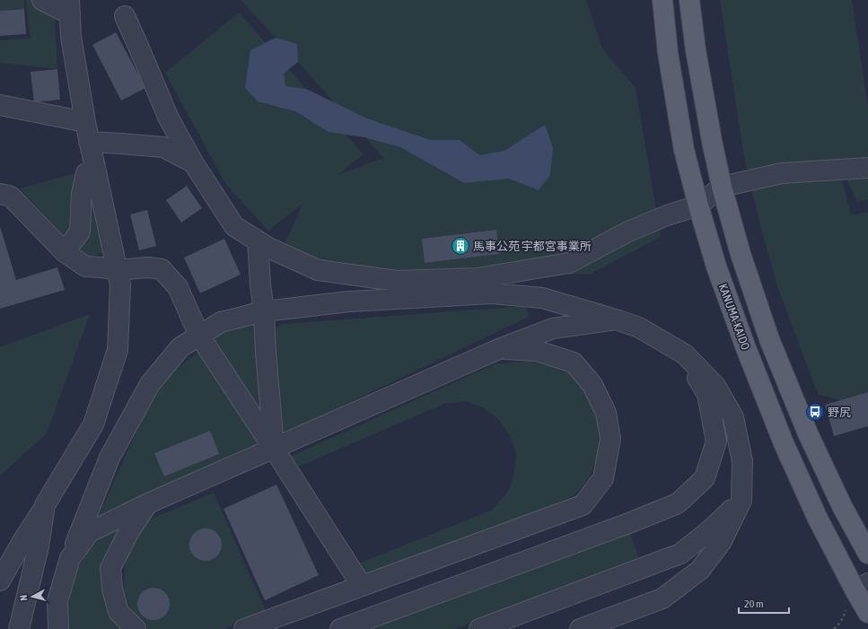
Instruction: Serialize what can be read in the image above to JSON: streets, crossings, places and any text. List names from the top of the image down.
{
  "streets": {
    "main road": ["KANUMA-KAIDO"]
  },
  "places": {
    "building": ["馬事公苑 宇都宮事業所"],
    "bus stop": ["野尻"]
  },
  "scale_bar": "20 m",
  "north": "left"
}
